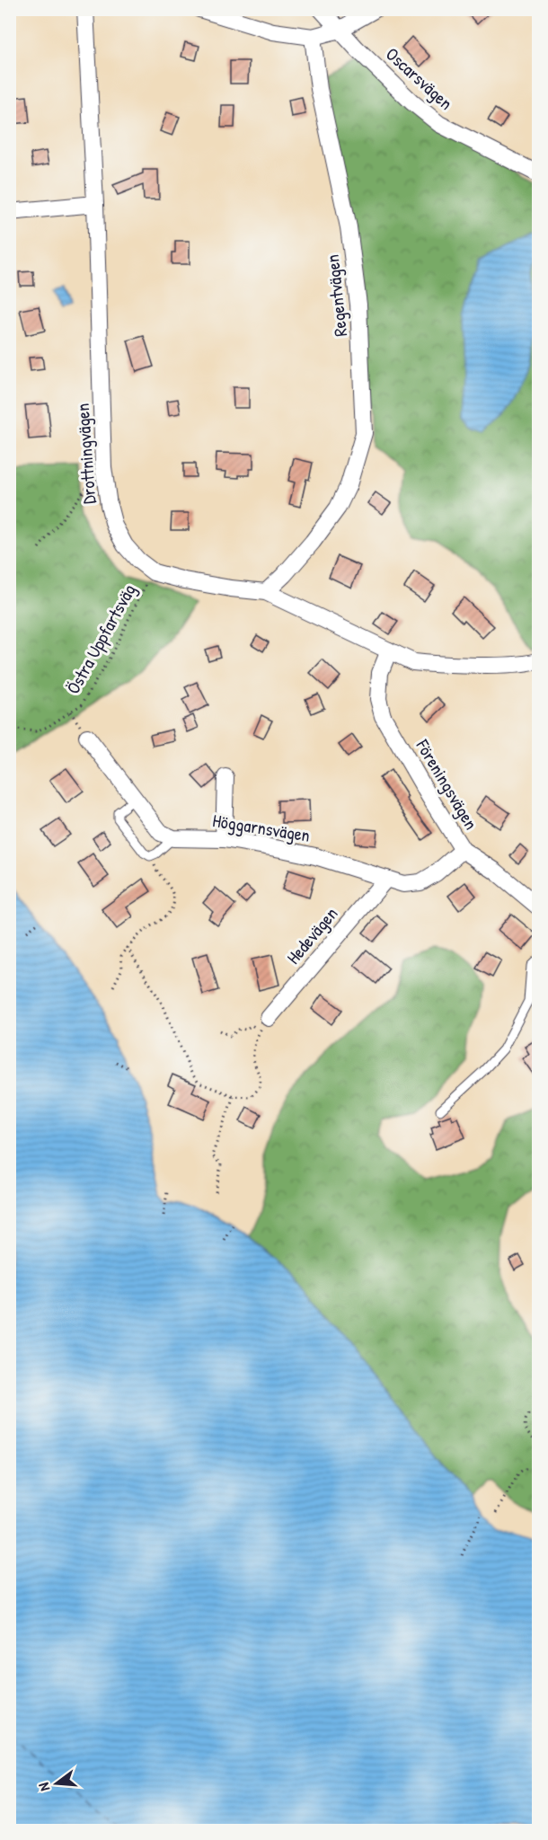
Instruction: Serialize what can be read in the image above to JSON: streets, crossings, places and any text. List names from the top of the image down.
{
  "streets": {
    "street": [
      "Oscarsvägen",
      "Regentvägen",
      "Drottningvägen",
      "Föreningsvägen",
      "Höggarnsvägen",
      "Hedevägen"
    ],
    "path": ["Östra Uppfartsväg"]
  },
  "crossings": [
    ["Regentvägen", "Drottningvägen"],
    ["Drottningvägen", "Östra Uppfartsväg"],
    ["Drottningvägen", "Föreningsvägen"],
    ["Föreningsvägen", "Höggarnsvägen"],
    ["Höggarnsvägen", "Hedevägen"]
  ],
  "north": "left"
}
